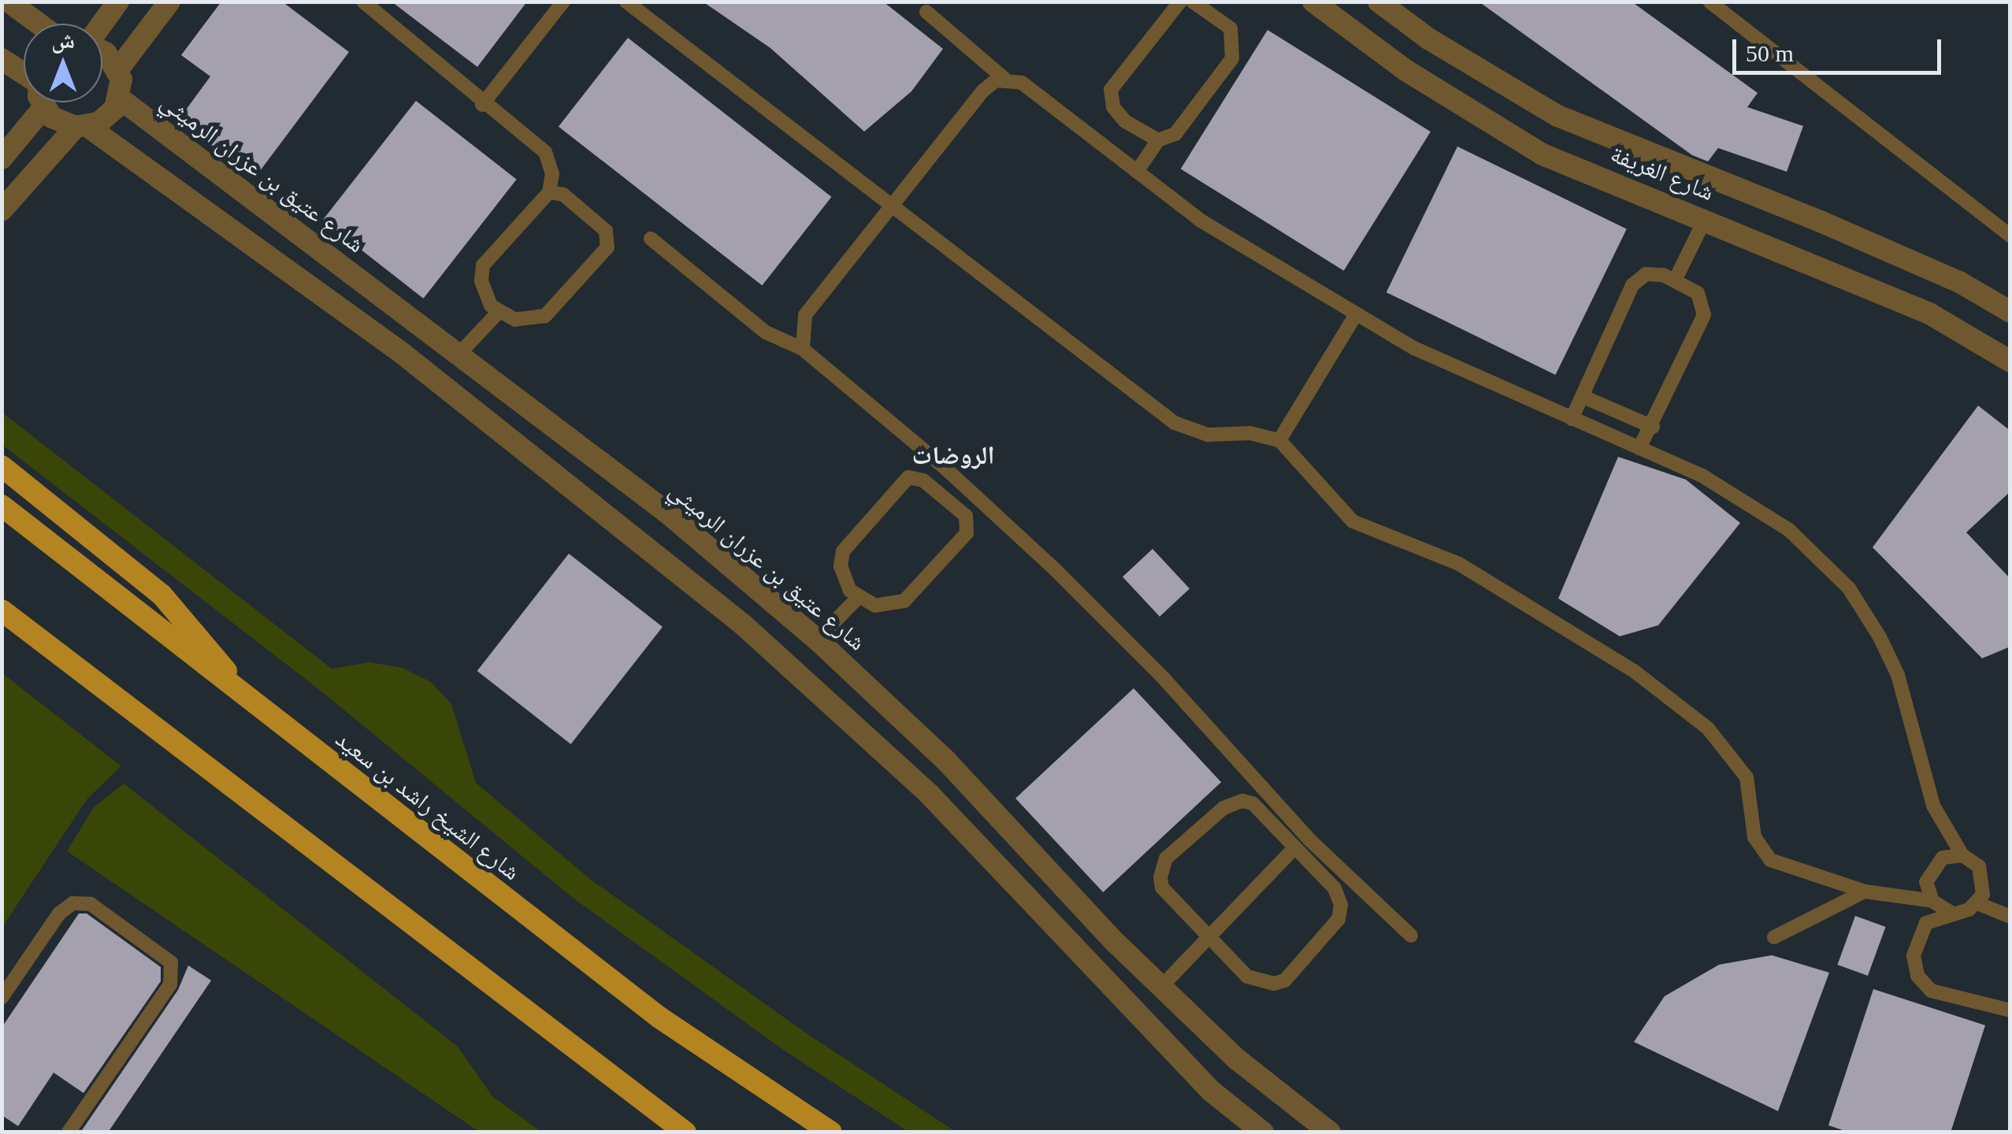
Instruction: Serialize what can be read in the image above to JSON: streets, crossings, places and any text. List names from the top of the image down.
{
  "streets": {
    "main road": ["شارع الشيخ راشد بن سعيد"],
    "street": ["شارع عتيق بن عزران الرميثي", "شارع الغريفة"]
  },
  "districts": ["الروضات"],
  "scale_bar": "50 m",
  "north": "top"
}
